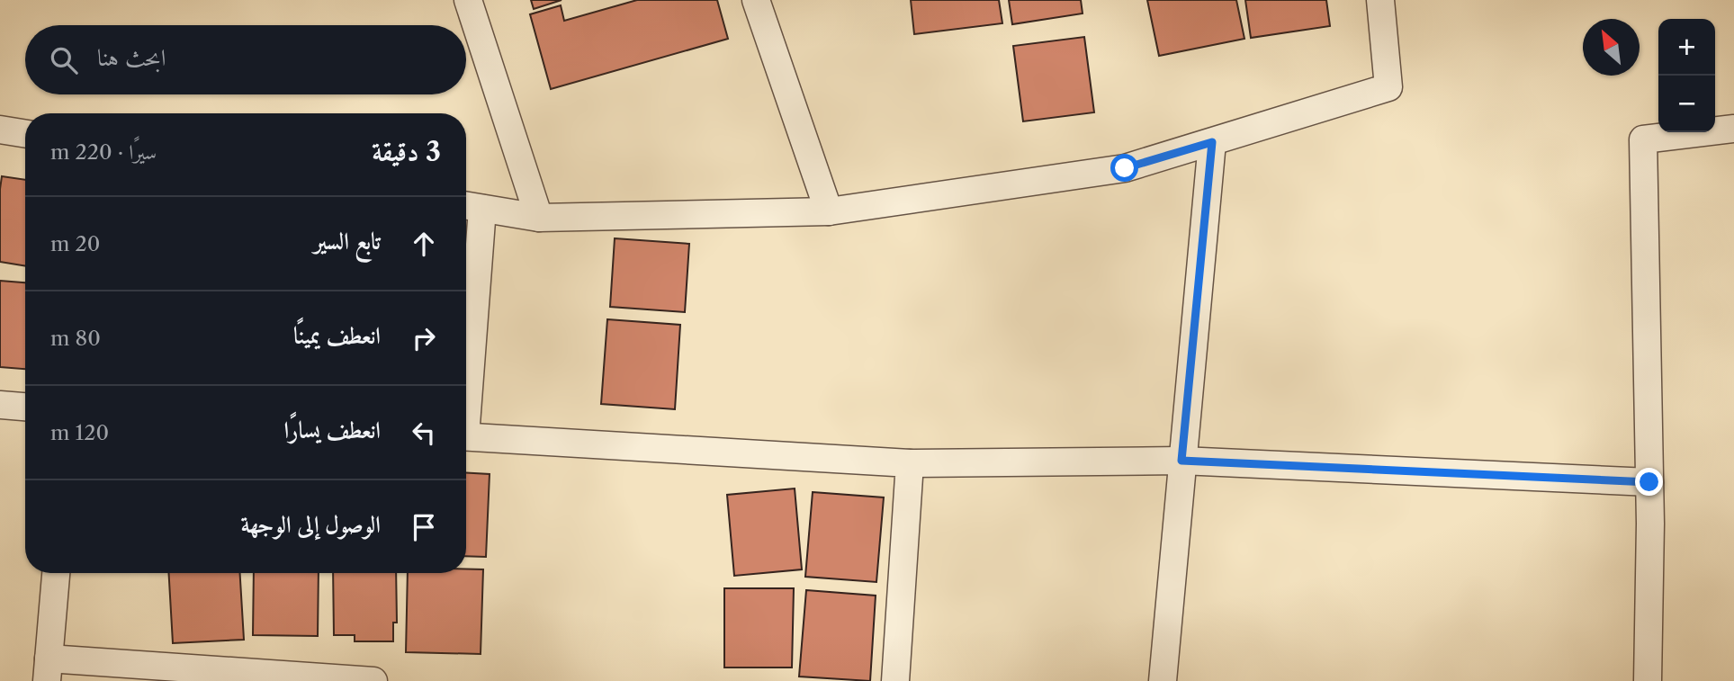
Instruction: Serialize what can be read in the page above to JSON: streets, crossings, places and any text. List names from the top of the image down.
{
  "north": "top left",
  "page": {
    "map_buttons": ["+", "−"],
    "search": "ابحث هنا",
    "heading": ["3 دقيقة", "سيرًا · 220 m"],
    "list": [
      ["تابع السير", "20 m"],
      ["انعطف يمينًا", "80 m"],
      ["انعطف يسارًا", "120 m"],
      "الوصول إلى الوجهة"
    ]
  }
}
